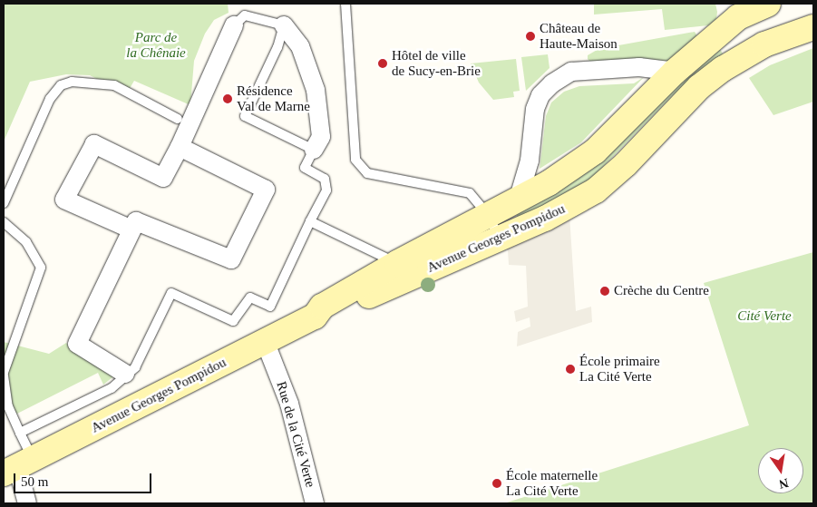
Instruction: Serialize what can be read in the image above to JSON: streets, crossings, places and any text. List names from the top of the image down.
{
  "streets": {
    "street": ["Avenue Georges Pompidou", "Rue de la Cité Verte"]
  },
  "crossings": [
    ["Avenue Georges Pompidou", "Rue de la Cité Verte"]
  ],
  "parks": ["Parc de la Chênaie", "Cité Verte"],
  "places": [
    "Château de Haute-Maison",
    "Hôtel de ville de Sucy-en-Brie",
    "Résidence Val de Marne",
    "Crèche du Centre",
    "École primaire La Cité Verte",
    "École maternelle La Cité Verte"
  ],
  "scale_bar": "50 m",
  "north": "bottom"
}
